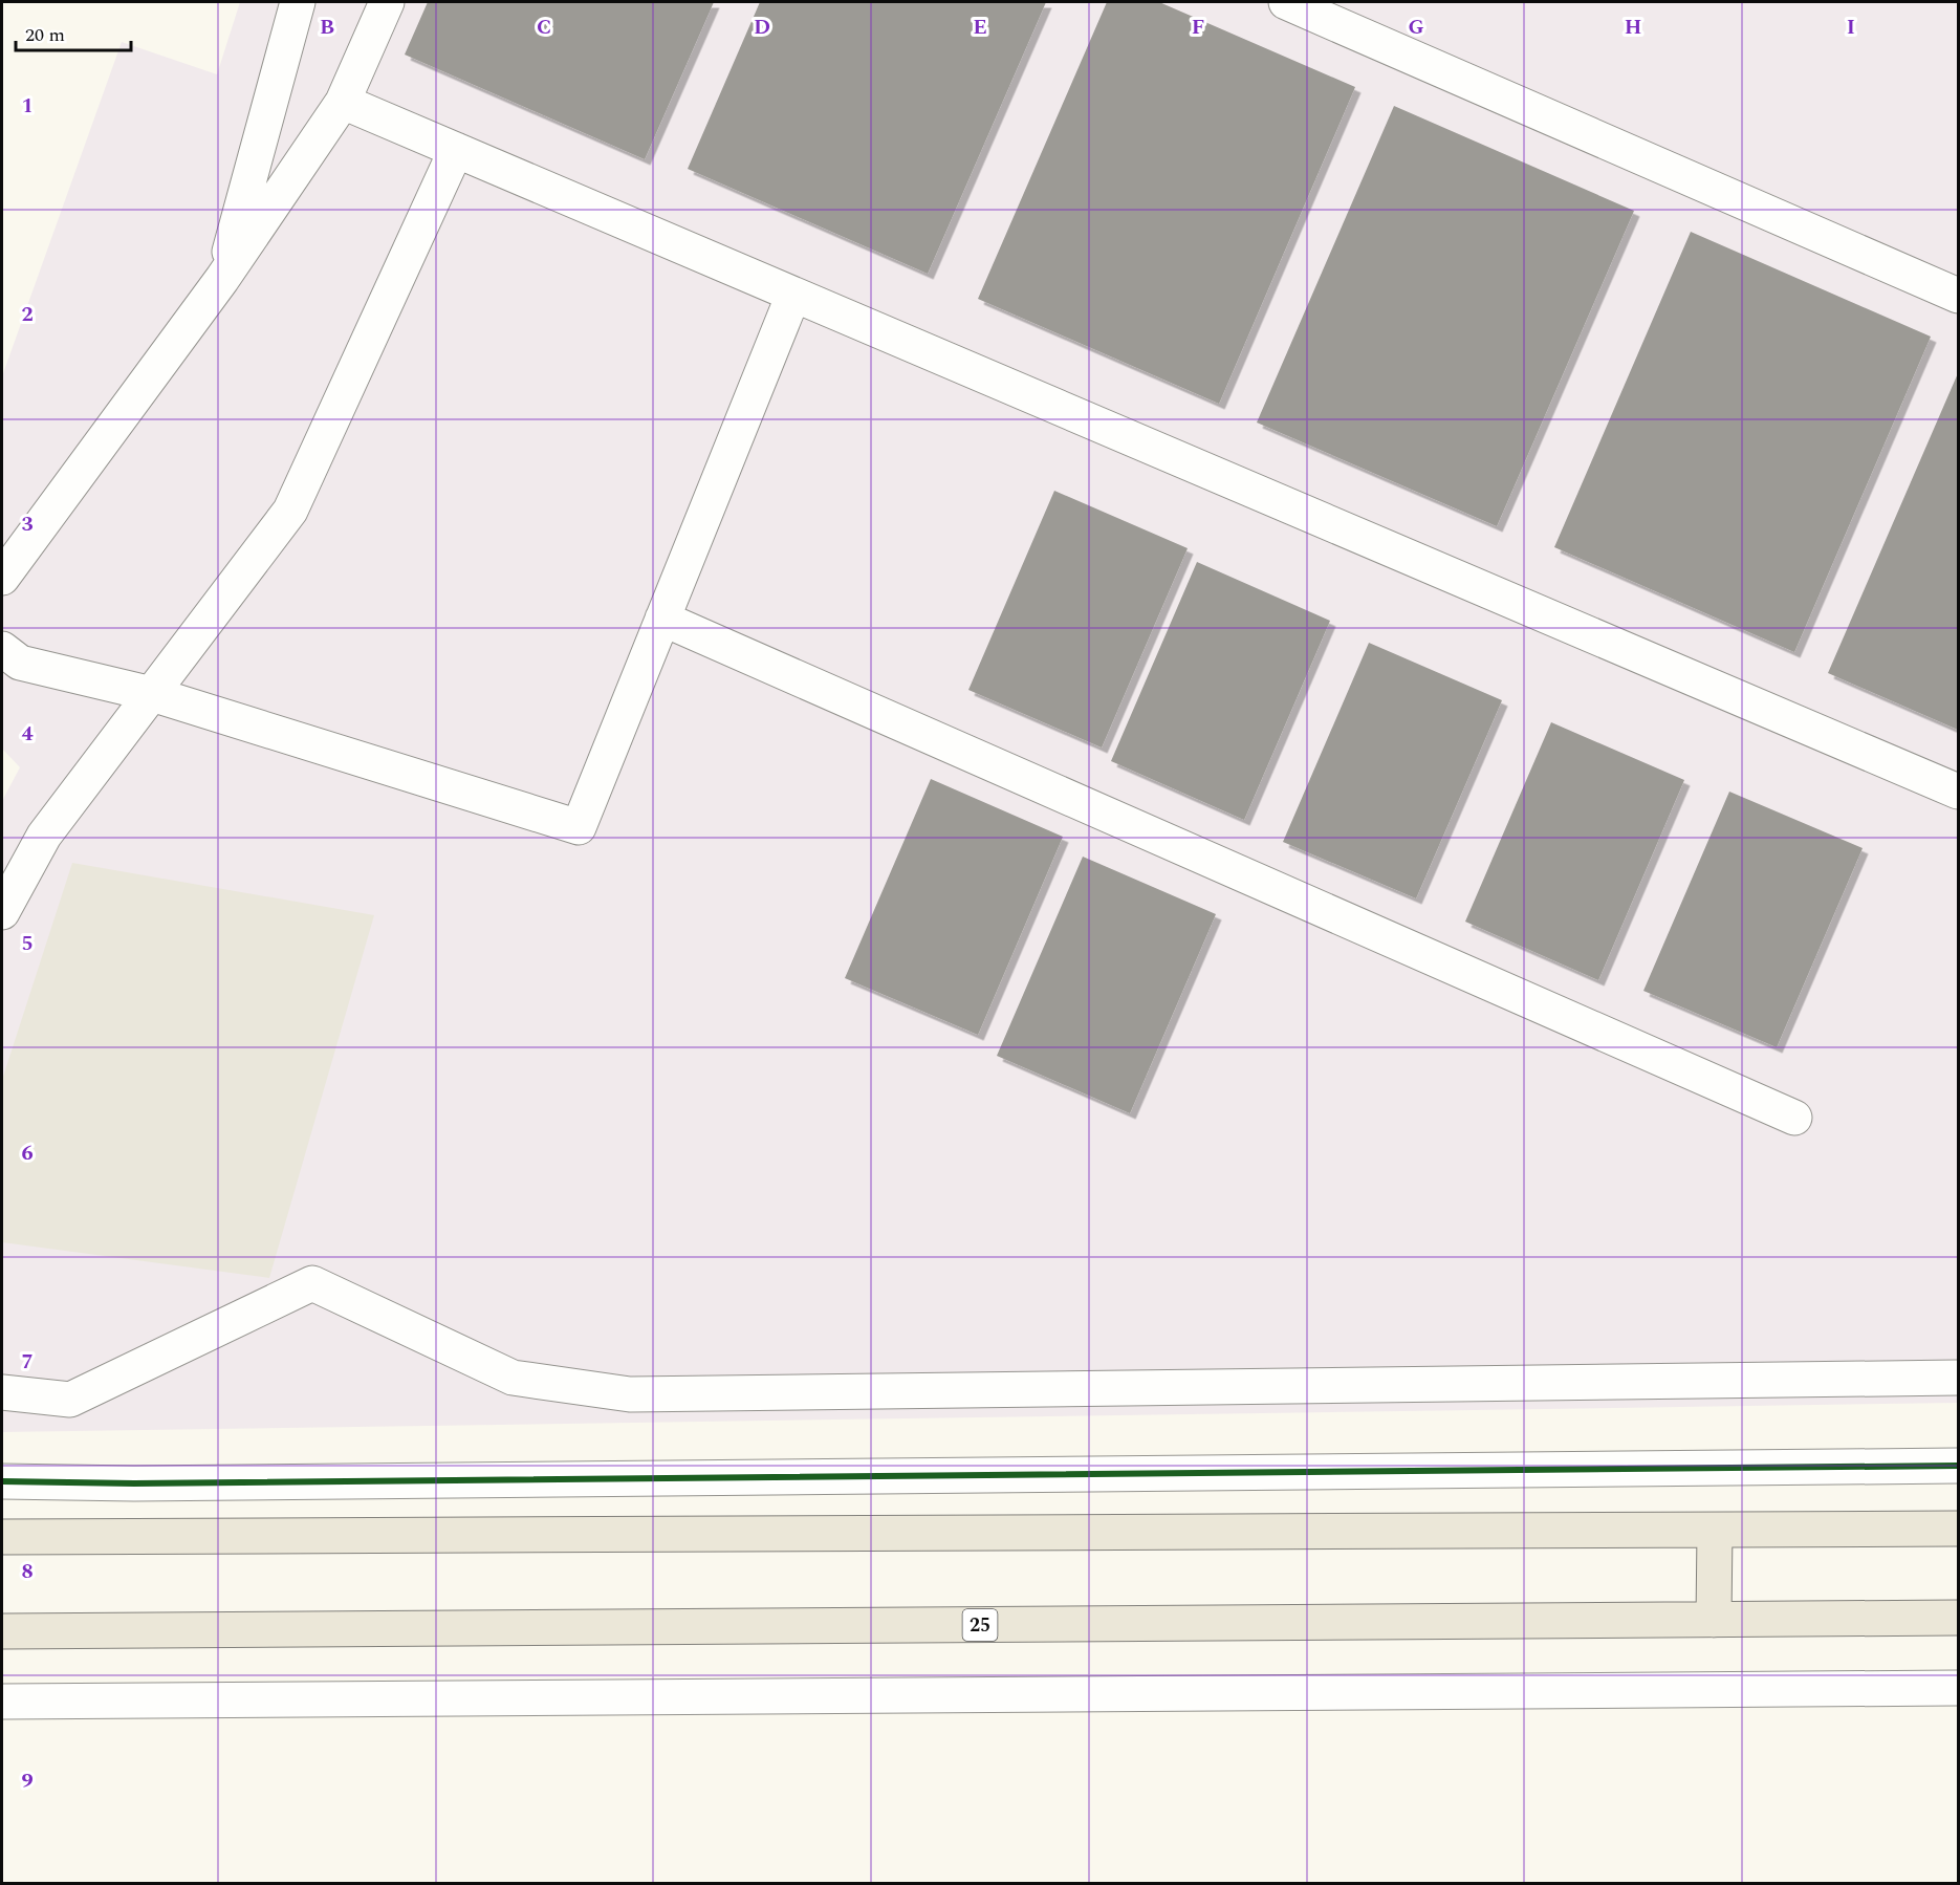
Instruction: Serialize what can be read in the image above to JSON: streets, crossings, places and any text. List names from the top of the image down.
{
  "streets": {
    "main road": ["25"]
  },
  "scale_bar": "20 m",
  "grid": {
    "columns": [
      "B",
      "C",
      "D",
      "E",
      "F",
      "G",
      "H",
      "I"
    ],
    "rows": [
      "1",
      "2",
      "3",
      "4",
      "5",
      "6",
      "7",
      "8",
      "9"
    ]
  }
}
